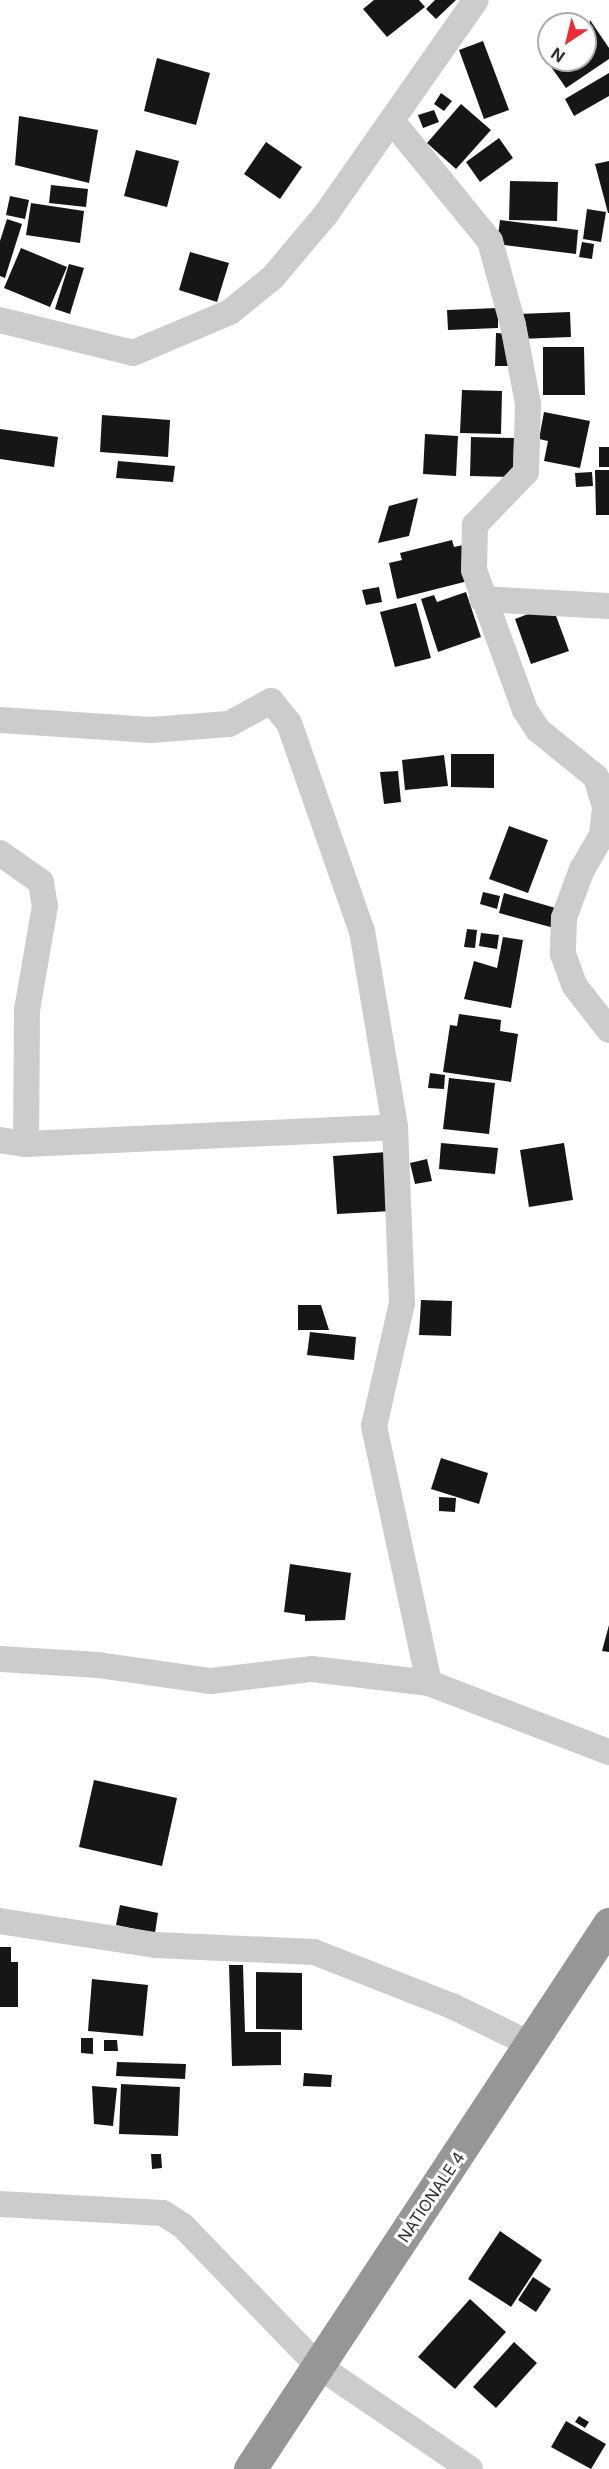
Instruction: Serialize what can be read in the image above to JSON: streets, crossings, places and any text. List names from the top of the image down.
{
  "streets": {
    "highway": ["NATIONALE 4"]
  },
  "north": "bottom left"
}
